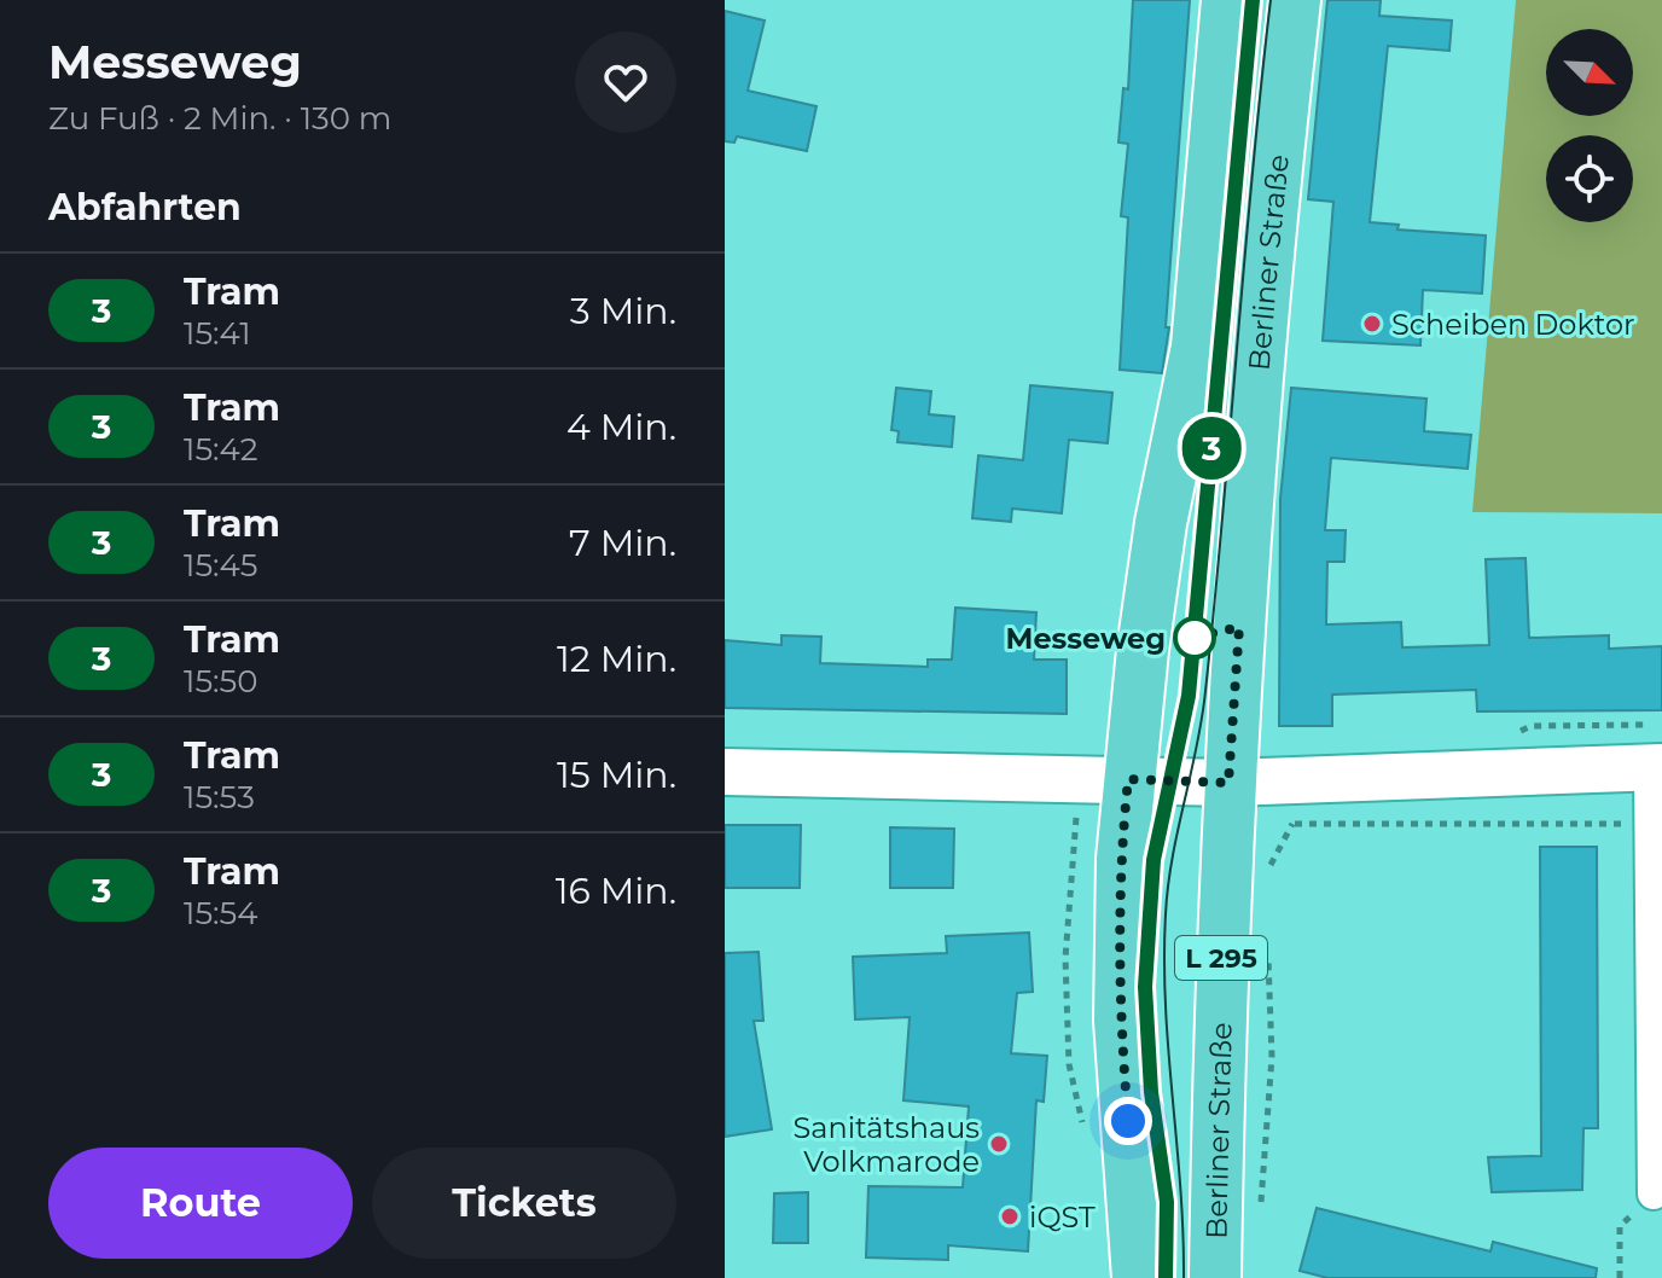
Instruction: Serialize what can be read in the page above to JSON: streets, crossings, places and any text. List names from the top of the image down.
{
  "streets": {
    "main road": ["Berliner Straße", "L 295"]
  },
  "places": [
    "Scheiben Doktor",
    "Messeweg",
    "Sanitätshaus Volkmarode",
    "iQST"
  ],
  "lines": ["tram line 3"],
  "north": "bottom right",
  "page": {
    "heading": [
      ["Messeweg", "Zu Fuß · 2 Min. · 130 m"],
      "Abfahrten"
    ],
    "on_map": "3",
    "list": [
      {
        "mark": "3",
        "name": "Tram",
        "note": "15:41",
        "value": "3 Min."
      },
      {
        "mark": "3",
        "name": "Tram",
        "note": "15:42",
        "value": "4 Min."
      },
      {
        "mark": "3",
        "name": "Tram",
        "note": "15:45",
        "value": "7 Min."
      },
      {
        "mark": "3",
        "name": "Tram",
        "note": "15:50",
        "value": "12 Min."
      },
      {
        "mark": "3",
        "name": "Tram",
        "note": "15:53",
        "value": "15 Min."
      },
      {
        "mark": "3",
        "name": "Tram",
        "note": "15:54",
        "value": "16 Min."
      }
    ],
    "buttons": ["Route", "Tickets"]
  }
}
